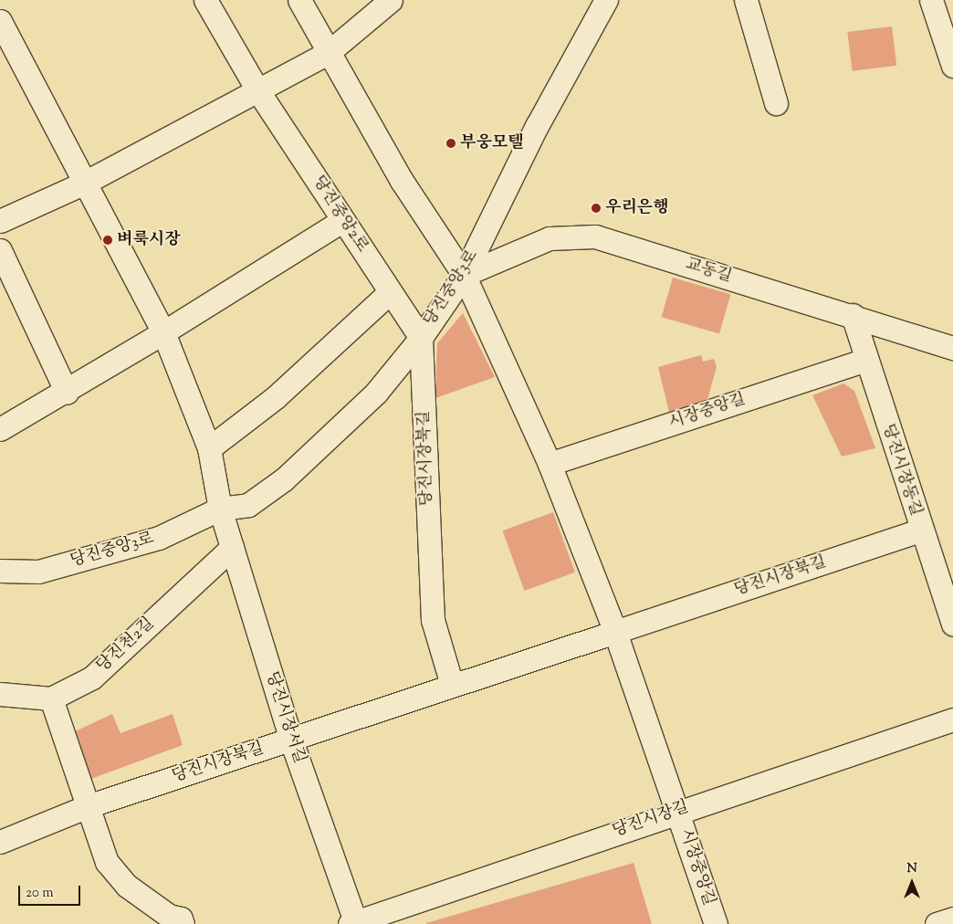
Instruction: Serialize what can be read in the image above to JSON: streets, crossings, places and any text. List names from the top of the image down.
{
  "streets": {
    "street": [
      "당진중앙2로",
      "교동길",
      "당진중앙3로",
      "시장중앙길",
      "당진시장북길",
      "당진시장동길",
      "당진천2길",
      "당진시장서길",
      "당진시장길"
    ]
  },
  "crossings": [
    ["당진중앙2로", "당진중앙3로"],
    ["당진중앙2로", "당진시장북길"],
    ["교동길", "당진중앙3로"],
    ["교동길", "당진시장동길"],
    ["당진중앙3로", "당진시장북길"],
    ["당진중앙3로", "당진시장서길"],
    ["시장중앙길", "당진시장동길"],
    ["시장중앙길", "당진시장길"],
    ["당진시장북길", "당진시장동길"],
    ["당진시장북길", "당진시장서길"],
    ["당진천2길", "당진시장서길"],
    ["당진시장서길", "당진시장길"]
  ],
  "places": ["부웅모텔", "우리은행", "벼룩시장"],
  "scale_bar": "20 m",
  "north": "top"
}
